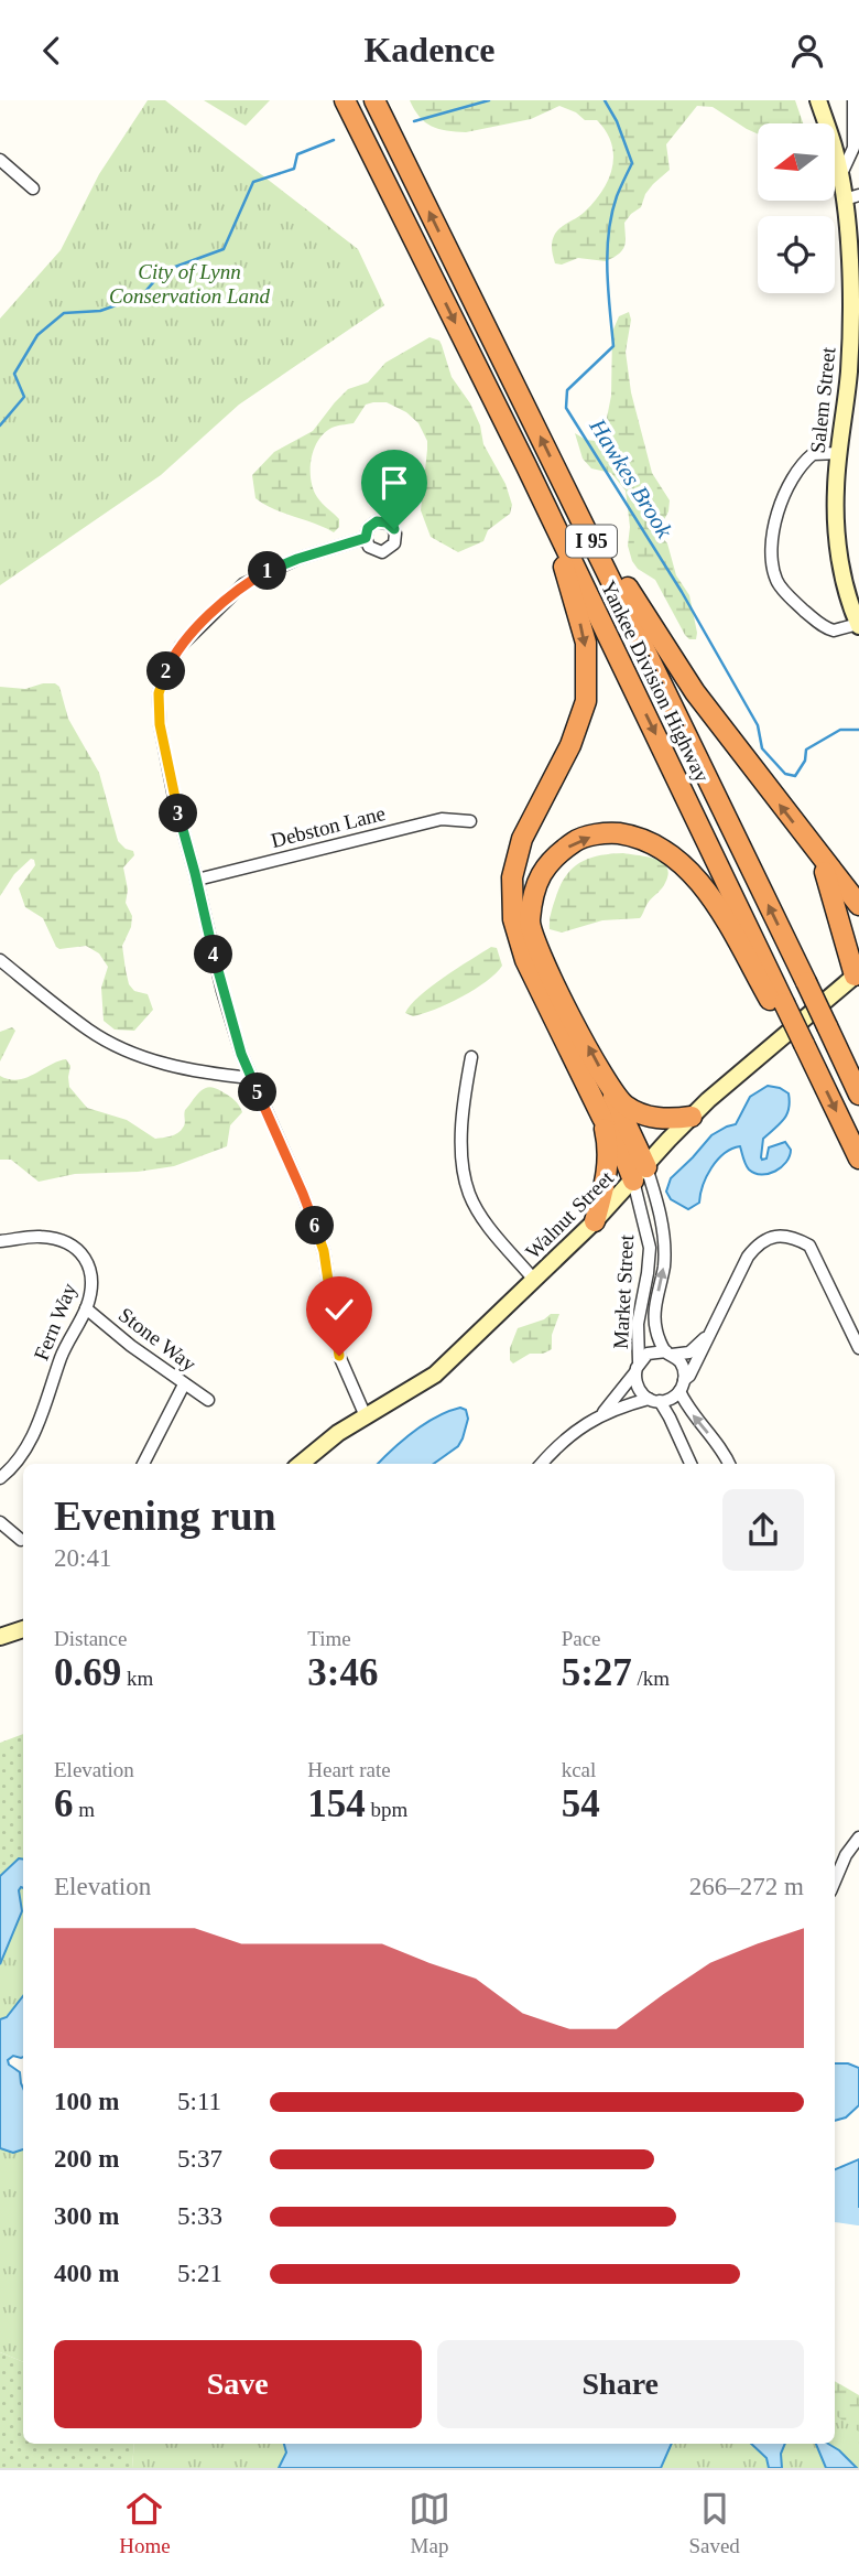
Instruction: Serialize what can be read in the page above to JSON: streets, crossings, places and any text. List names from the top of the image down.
{
  "streets": {
    "highway": ["I 95", "Yankee Division Highway"],
    "main road": ["Salem Street", "Walnut Street"],
    "street": [
      "Debston Lane",
      "Market Street",
      "Fern Way",
      "Stone Way"
    ]
  },
  "crossings": [
    ["Walnut Street", "Market Street"],
    ["Fern Way", "Stone Way"]
  ],
  "water": ["Hawkes Brook"],
  "parks": ["City of Lynn Conservation Land"],
  "north": "left",
  "page": {
    "header": "Kadence",
    "pins": [
      "1",
      "2",
      "3",
      "4",
      "5",
      "6"
    ],
    "heading": ["Evening run", "20:41"],
    "stats": [
      ["Distance", "0.69 km"],
      ["Time", "3:46"],
      ["Pace", "5:27 /km"],
      ["Elevation", "6 m"],
      ["Heart rate", "154 bpm"],
      ["kcal", "54"]
    ],
    "chart": ["Elevation", "266–272 m"],
    "list": [
      {
        "name": "100 m",
        "note": "5:11"
      },
      {
        "name": "200 m",
        "note": "5:37"
      },
      {
        "name": "300 m",
        "note": "5:33"
      },
      {
        "name": "400 m",
        "note": "5:21"
      }
    ],
    "buttons": ["Save", "Share"],
    "tabs": ["Home", "Map", "Saved"]
  }
}
